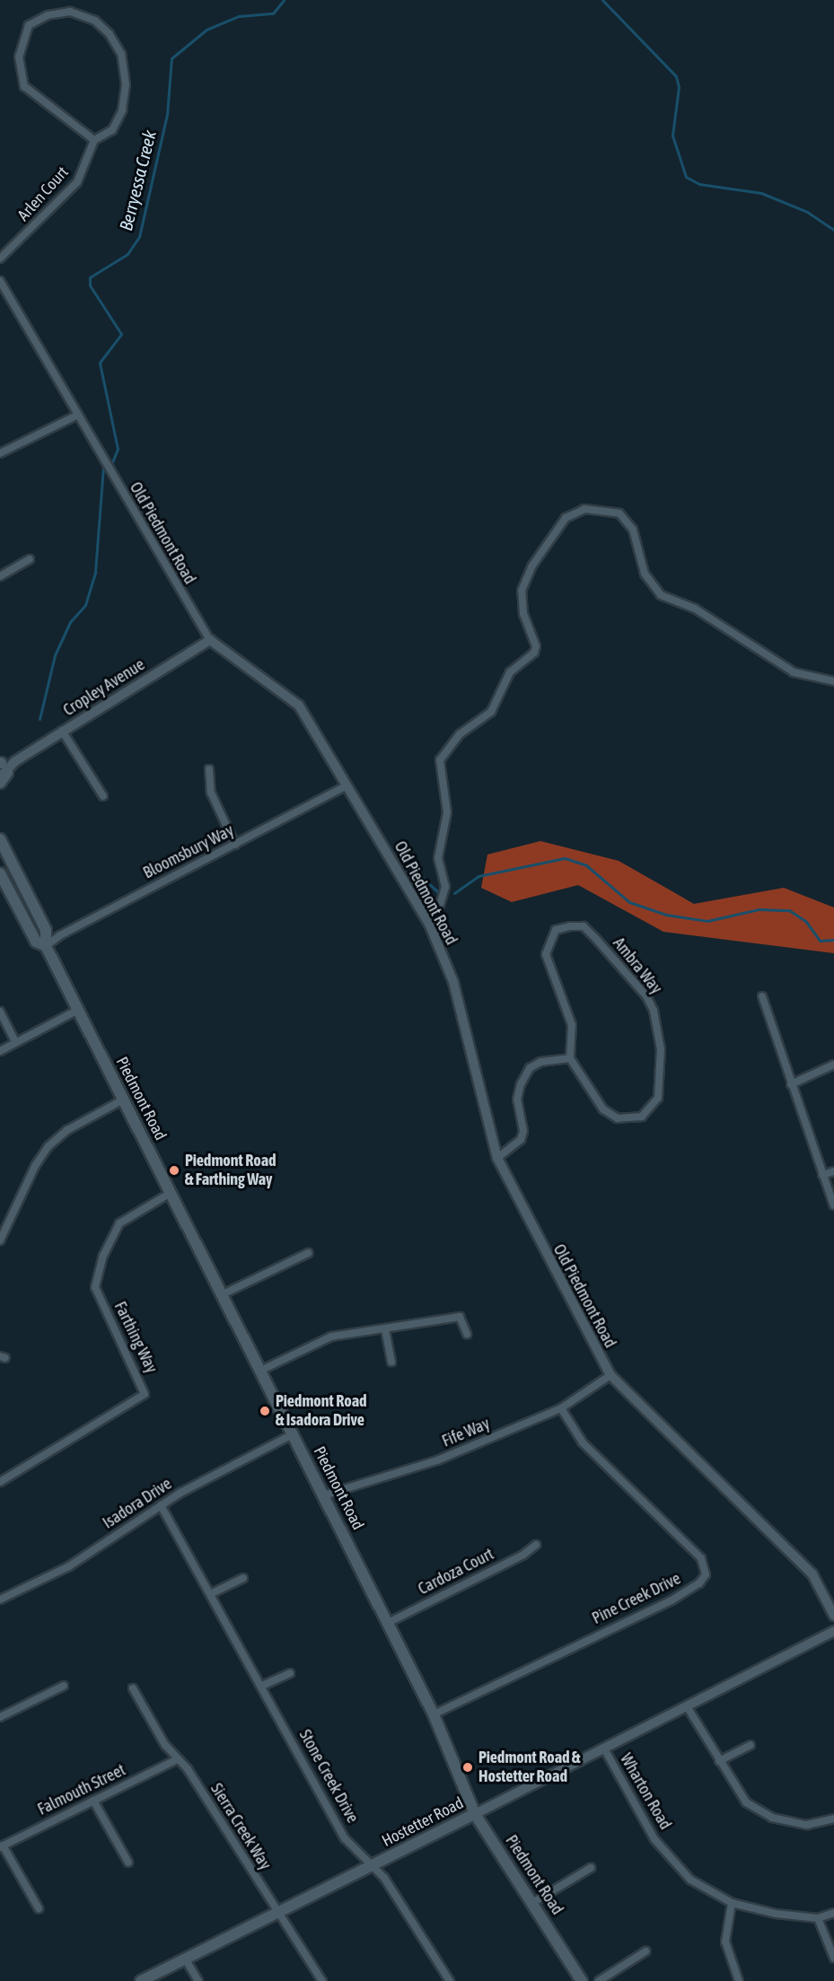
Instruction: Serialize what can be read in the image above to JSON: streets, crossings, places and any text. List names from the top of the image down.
{
  "streets": {
    "main road": ["Piedmont Road", "Hostetter Road"],
    "street": [
      "Arlen Court",
      "Old Piedmont Road",
      "Cropley Avenue",
      "Bloomsbury Way",
      "Ambra Way",
      "Farthing Way",
      "Fife Way",
      "Isadora Drive",
      "Cardoza Court",
      "Pine Creek Drive",
      "Stone Creek Drive",
      "Falmouth Street",
      "Wharton Road",
      "Sierra Creek Way"
    ]
  },
  "crossings": [
    ["Old Piedmont Road", "Cropley Avenue"],
    ["Old Piedmont Road", "Bloomsbury Way"],
    ["Old Piedmont Road", "Fife Way"],
    ["Bloomsbury Way", "Piedmont Road"],
    ["Piedmont Road", "Farthing Way"],
    ["Piedmont Road", "Fife Way"],
    ["Piedmont Road", "Isadora Drive"],
    ["Piedmont Road", "Cardoza Court"],
    ["Piedmont Road", "Pine Creek Drive"],
    ["Piedmont Road", "Hostetter Road"],
    ["Fife Way", "Pine Creek Drive"],
    ["Isadora Drive", "Stone Creek Drive"],
    ["Stone Creek Drive", "Hostetter Road"],
    ["Falmouth Street", "Sierra Creek Way"],
    ["Wharton Road", "Hostetter Road"],
    ["Hostetter Road", "Sierra Creek Way"]
  ],
  "water": ["Berryessa Creek"],
  "places": ["Piedmont Road & Farthing Way", "Piedmont Road & Isadora Drive", "Piedmont Road & Hostetter Road"]
}
